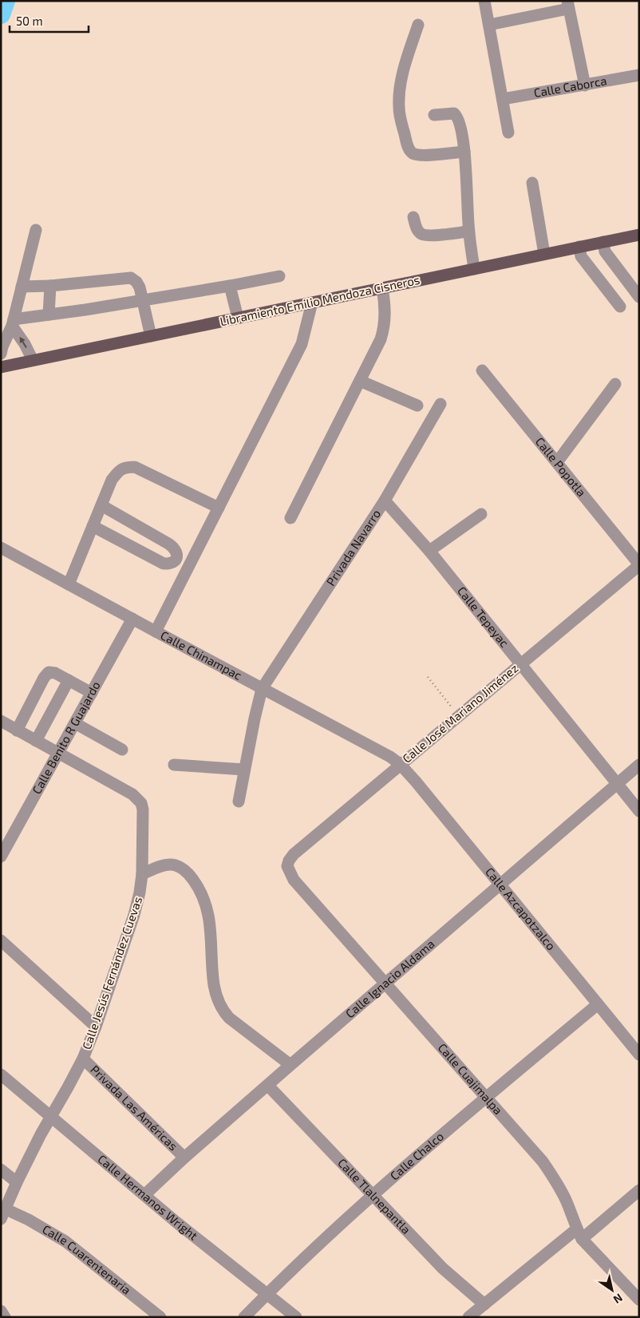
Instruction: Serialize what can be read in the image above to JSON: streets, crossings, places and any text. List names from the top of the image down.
{
  "streets": {
    "main road": ["Libramiento Emilio Mendoza Cisneros"],
    "street": [
      "Calle Caborca",
      "Calle Popotla",
      "Privada Navarro",
      "Calle Tepeyac",
      "Calle Chinampac",
      "Calle José Mariano Jiménez",
      "Calle Benito R Guajardo",
      "Calle Azcapotzalco",
      "Calle Jesús Fernández Cuevas",
      "Calle Ignacio Aldama",
      "Calle Cuajimalpa",
      "Privada Las Américas",
      "Calle Chalco",
      "Calle Tlalnepantla",
      "Calle Hermanos Wright",
      "Calle Cuarentenaria"
    ]
  },
  "crossings": [
    ["Calle Popotla", "Calle José Mariano Jiménez"],
    ["Privada Navarro", "Calle Tepeyac"],
    ["Privada Navarro", "Calle Chinampac"],
    ["Calle Tepeyac", "Calle José Mariano Jiménez"],
    ["Calle Tepeyac", "Calle Ignacio Aldama"],
    ["Calle Chinampac", "Calle José Mariano Jiménez"],
    ["Calle Chinampac", "Calle Benito R Guajardo"],
    ["Calle Chinampac", "Calle Azcapotzalco"],
    ["Calle José Mariano Jiménez", "Calle Azcapotzalco"],
    ["Calle José Mariano Jiménez", "Calle Cuajimalpa"],
    ["Calle Benito R Guajardo", "Calle Jesús Fernández Cuevas"],
    ["Calle Azcapotzalco", "Calle Ignacio Aldama"],
    ["Calle Azcapotzalco", "Calle Chalco"],
    ["Calle Jesús Fernández Cuevas", "Privada Las Américas"],
    ["Calle Jesús Fernández Cuevas", "Calle Hermanos Wright"],
    ["Calle Jesús Fernández Cuevas", "Calle Cuarentenaria"],
    ["Calle Ignacio Aldama", "Calle Cuajimalpa"],
    ["Calle Ignacio Aldama", "Privada Las Américas"],
    ["Calle Ignacio Aldama", "Calle Tlalnepantla"],
    ["Calle Ignacio Aldama", "Calle Hermanos Wright"],
    ["Calle Cuajimalpa", "Calle Chalco"],
    ["Calle Chalco", "Calle Tlalnepantla"],
    ["Calle Chalco", "Calle Hermanos Wright"]
  ],
  "scale_bar": "50 m",
  "north": "bottom right"
}
